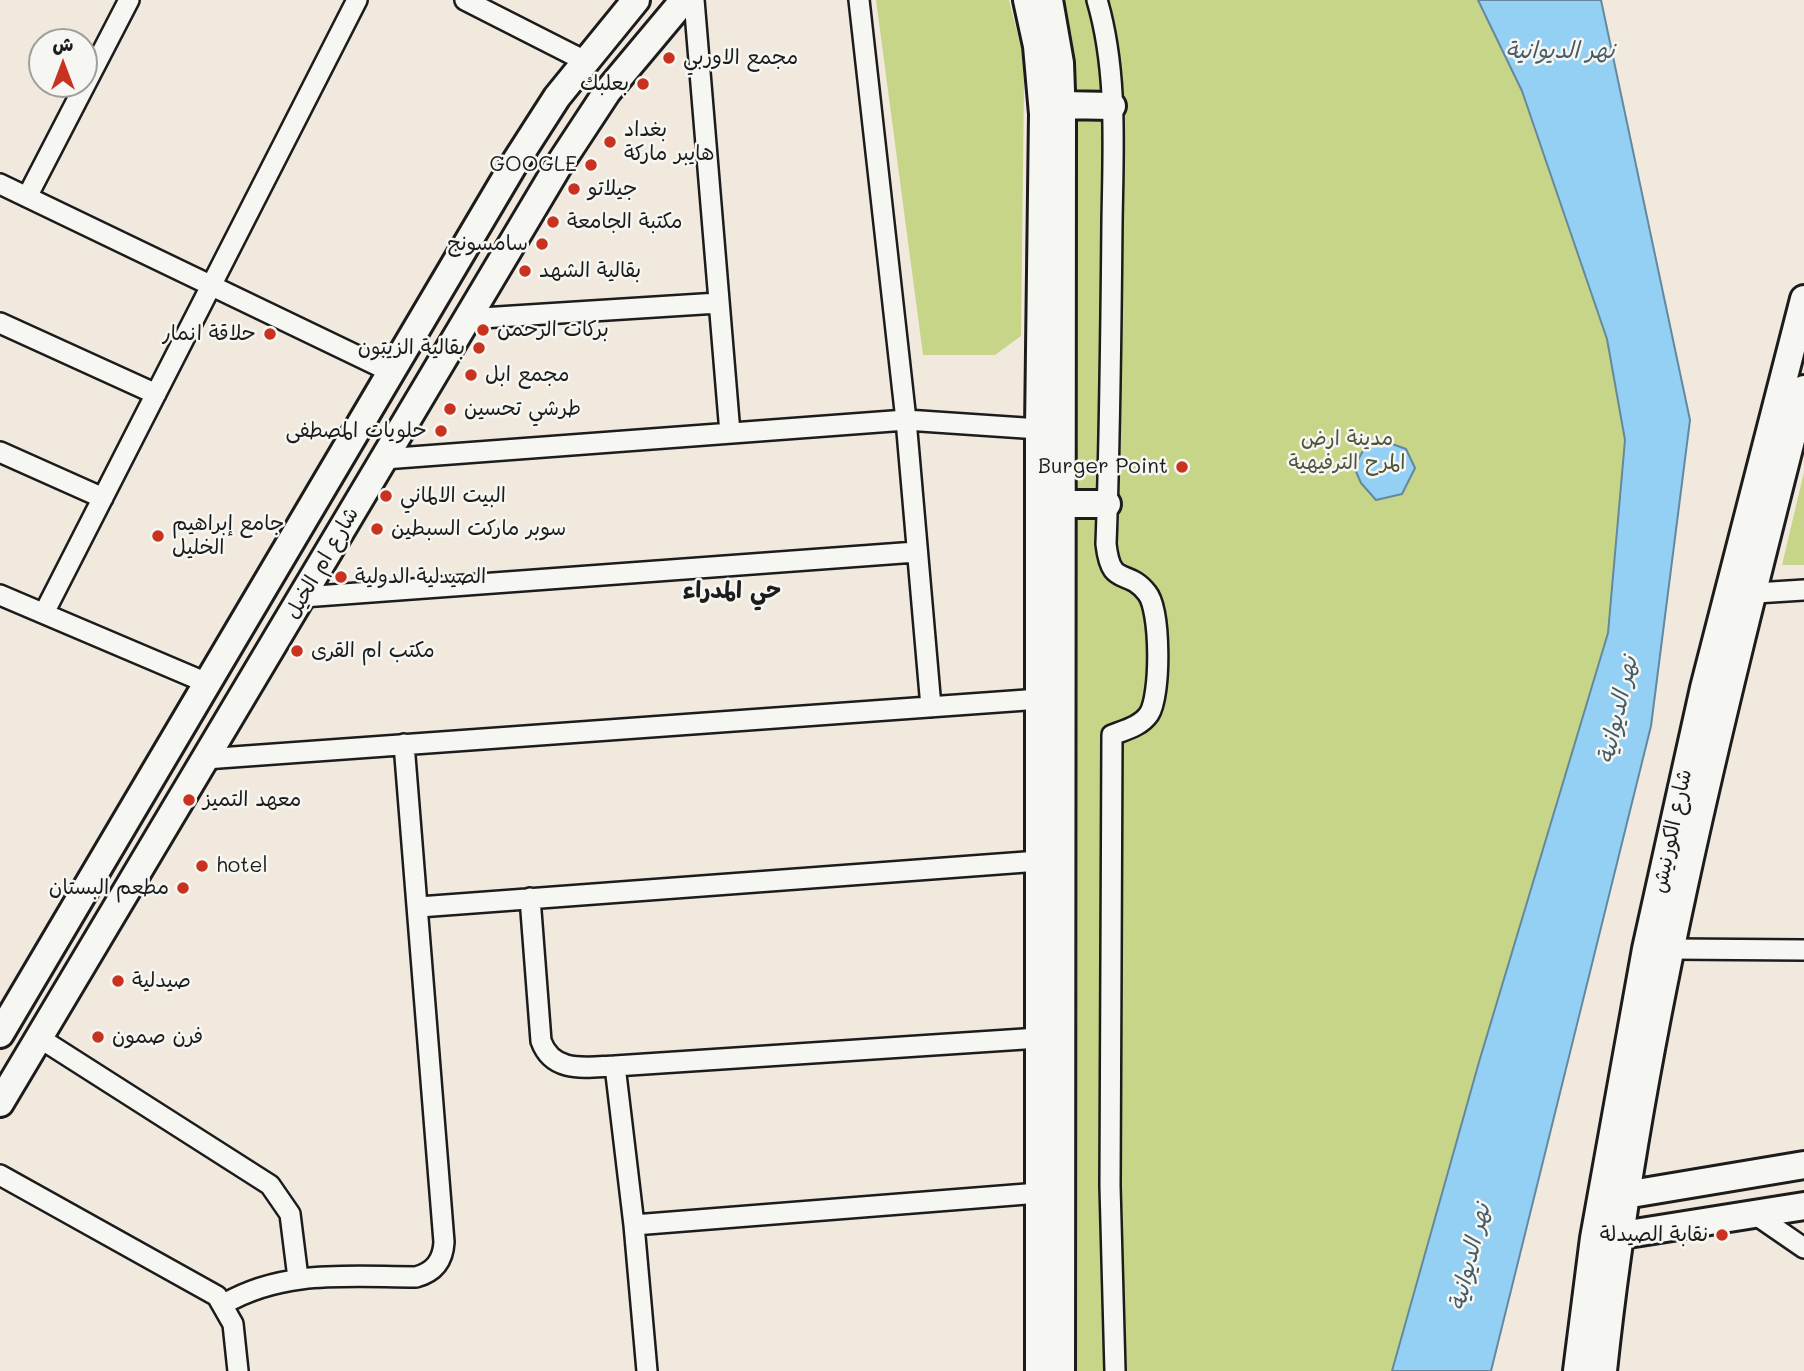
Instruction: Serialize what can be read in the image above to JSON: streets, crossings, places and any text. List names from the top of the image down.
{
  "streets": {
    "main road": ["شارع ام الخيل", "شارع الكورنيش"]
  },
  "districts": ["حي المدراء"],
  "water": ["نهر الديوانية"],
  "parks": ["مدينة ارض المرح الترفيهية"],
  "places": [
    "مجمع الاوربي",
    "بعلبك",
    "بغداد هايبر ماركة",
    "GOOGLE",
    "جيلاتو",
    "مكتبة الجامعة",
    "سامسونج",
    "بقالية الشهد",
    "بركات الرحمن",
    "حلاقة انمار",
    "بقالية الزيتون",
    "مجمع ابل",
    "طرشي تحسين",
    "حلويات المصطفى",
    "Burger Point",
    "البيت الالماني",
    "سوبر ماركت السبطين",
    "جامع إبراهيم الخليل",
    "الصيدلية الدولية",
    "مكتب ام القرى",
    "معهد التميز",
    "hotel",
    "مطعم البستان",
    "صيدلية",
    "فرن صمون",
    "نقابة الصيدلة"
  ],
  "north": "top"
}
